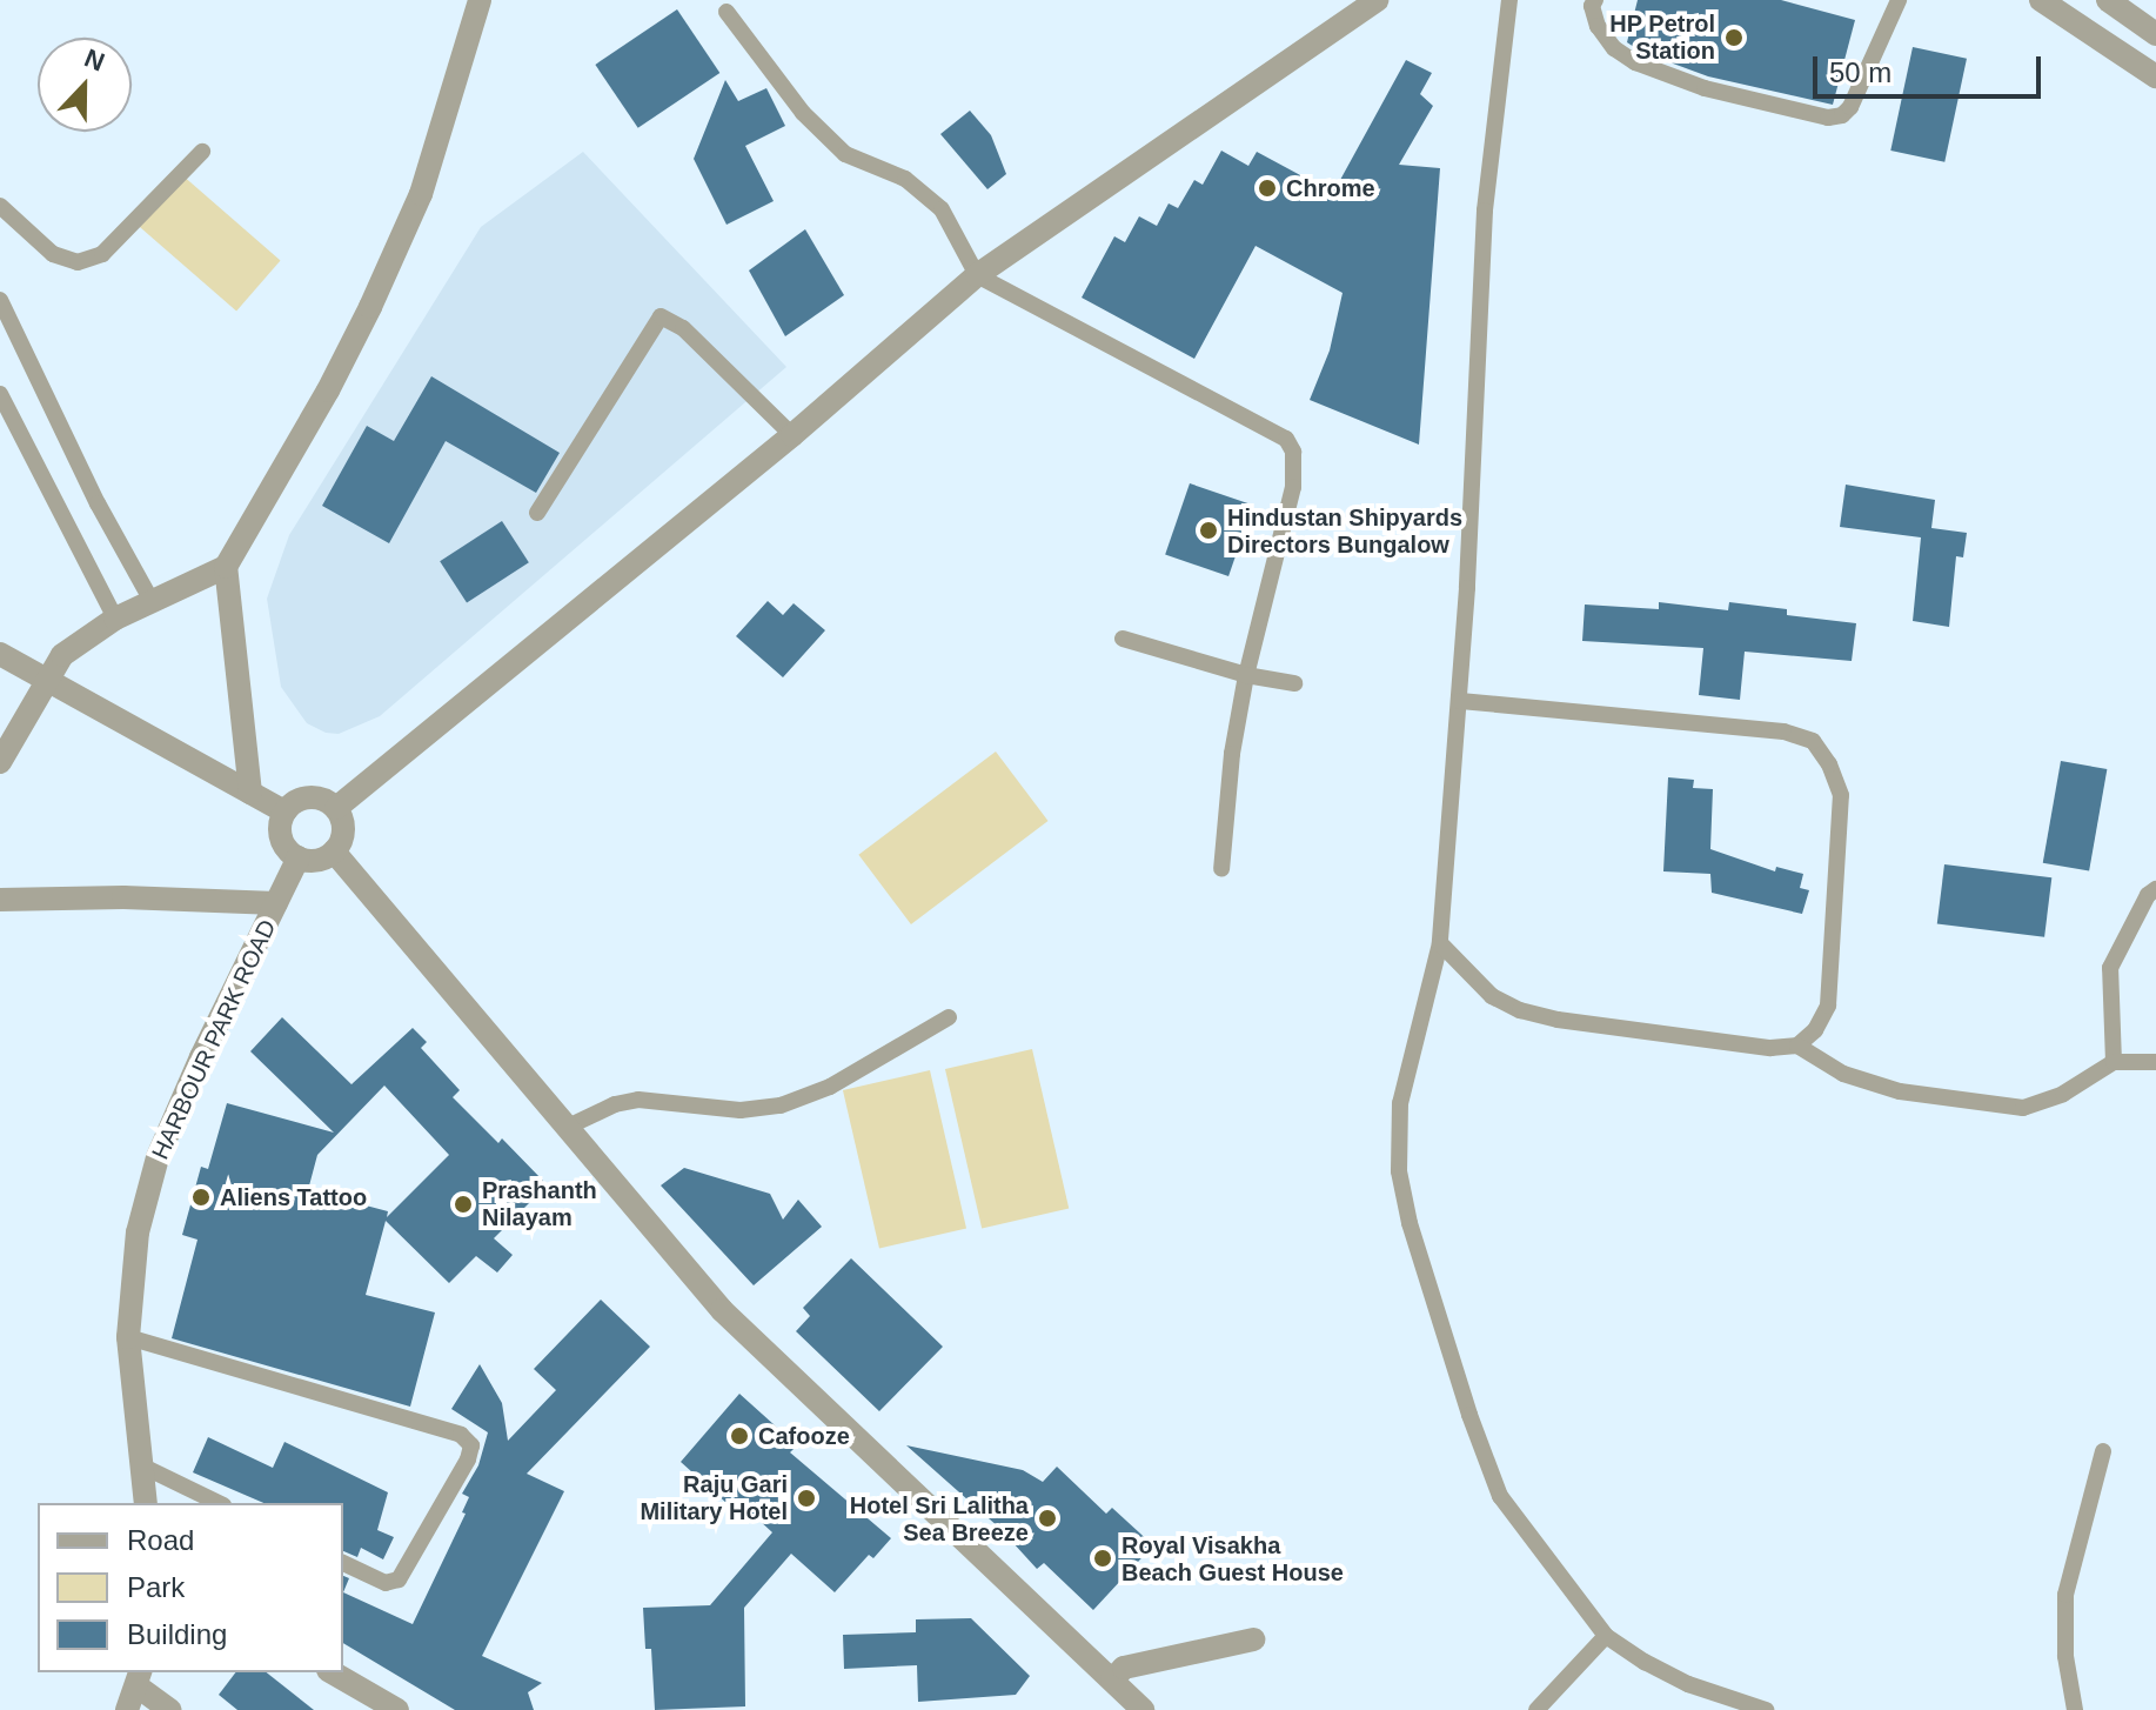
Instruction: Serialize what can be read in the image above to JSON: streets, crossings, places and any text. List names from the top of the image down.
{
  "streets": {
    "street": ["HARBOUR PARK ROAD"]
  },
  "places": [
    "HP Petrol Station",
    "Chrome",
    "Hindustan Shipyards Directors Bungalow",
    "Aliens Tattoo",
    "Prashanth Nilayam",
    "Cafooze",
    "Raju Gari Military Hotel",
    "Hotel Sri Lalitha Sea Breeze",
    "Royal Visakha Beach Guest House"
  ],
  "legend": ["Road", "Park", "Building"],
  "scale_bar": "50 m",
  "north": "top"
}
